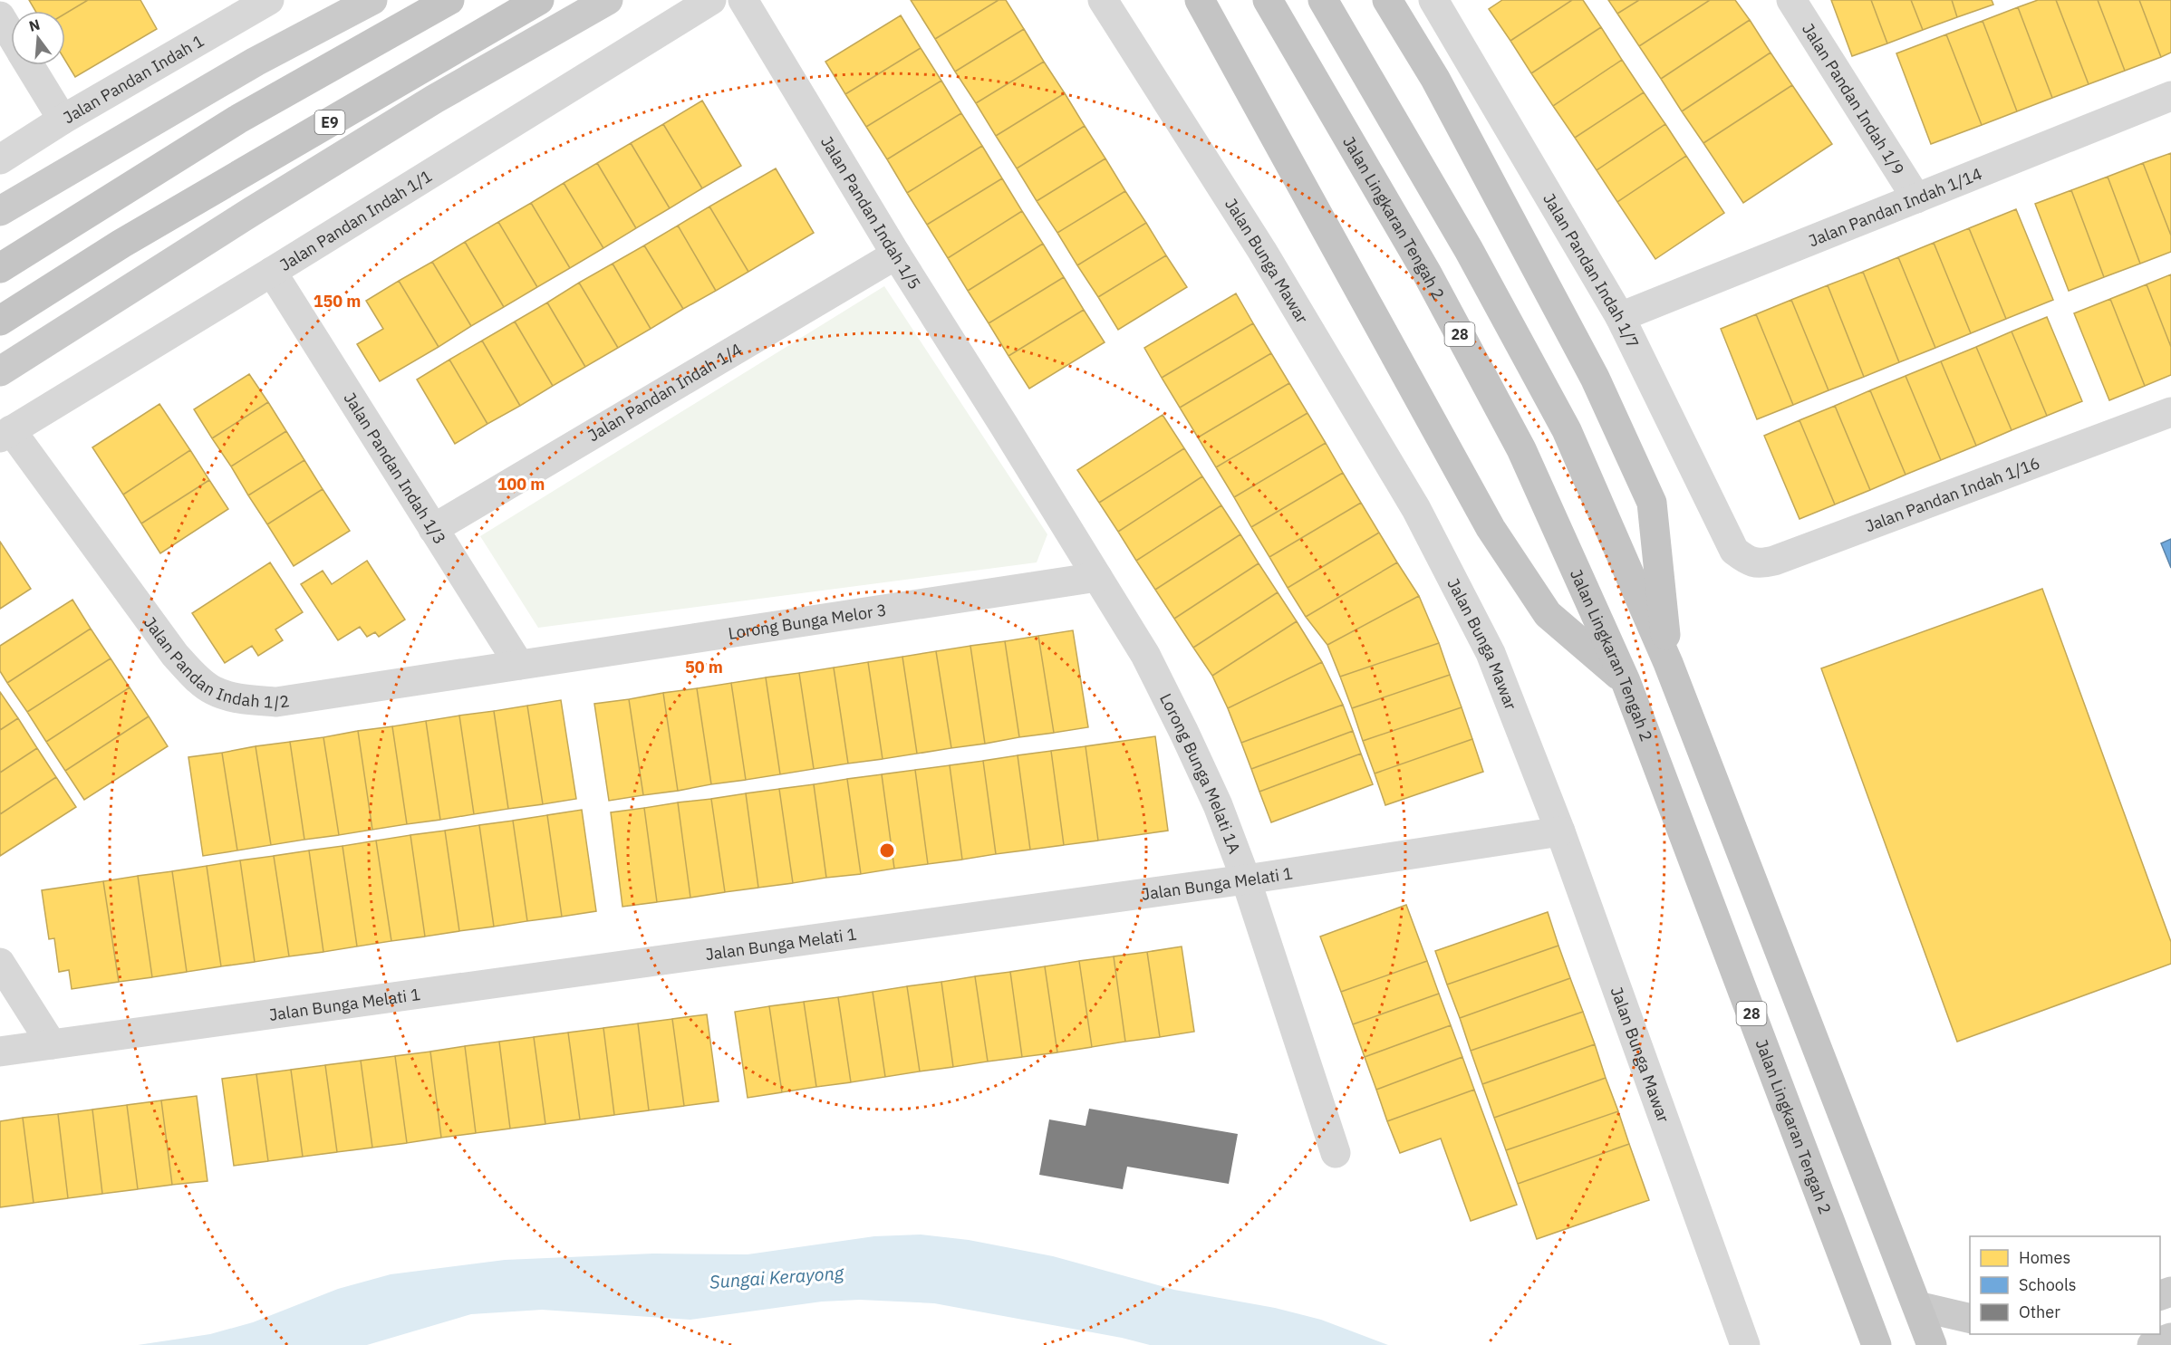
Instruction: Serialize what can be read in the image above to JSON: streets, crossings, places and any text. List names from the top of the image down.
{
  "streets": {
    "highway": ["E9", "Jalan Lingkaran Tengah 2", "28"],
    "street": [
      "Jalan Pandan Indah 1",
      "Jalan Pandan Indah 1/9",
      "Jalan Pandan Indah 1/14",
      "Jalan Pandan Indah 1/5",
      "Jalan Pandan Indah 1/1",
      "Jalan Bunga Mawar",
      "Jalan Pandan Indah 1/7",
      "Jalan Pandan Indah 1/4",
      "Jalan Pandan Indah 1/3",
      "Jalan Pandan Indah 1/16",
      "Lorong Bunga Melor 3",
      "Jalan Pandan Indah 1/2",
      "Lorong Bunga Melati 1A",
      "Jalan Bunga Melati 1"
    ]
  },
  "crossings": [
    ["Jalan Pandan Indah 1/9", "Jalan Pandan Indah 1/14"],
    ["Jalan Pandan Indah 1/14", "Jalan Pandan Indah 1/7"],
    ["Jalan Pandan Indah 1/5", "Jalan Pandan Indah 1/4"],
    ["Jalan Pandan Indah 1/5", "Lorong Bunga Melati 1A"],
    ["Jalan Pandan Indah 1/1", "Jalan Pandan Indah 1/3"],
    ["Jalan Pandan Indah 1/1", "Jalan Pandan Indah 1/2"],
    ["Jalan Bunga Mawar", "Jalan Bunga Melati 1"],
    ["Jalan Pandan Indah 1/7", "Jalan Pandan Indah 1/16"],
    ["Jalan Pandan Indah 1/4", "Jalan Pandan Indah 1/3"],
    ["Jalan Pandan Indah 1/3", "Lorong Bunga Melor 3"],
    ["Jalan Pandan Indah 1/3", "Jalan Pandan Indah 1/2"],
    ["Lorong Bunga Melor 3", "Jalan Pandan Indah 1/2"],
    ["Lorong Bunga Melor 3", "Lorong Bunga Melati 1A"],
    ["Lorong Bunga Melati 1A", "Jalan Bunga Melati 1"]
  ],
  "water": ["Sungai Kerayong"],
  "legend": ["Homes", "Schools", "Other"],
  "north": "top",
  "rings": ["150 m", "100 m", "50 m"]
}
